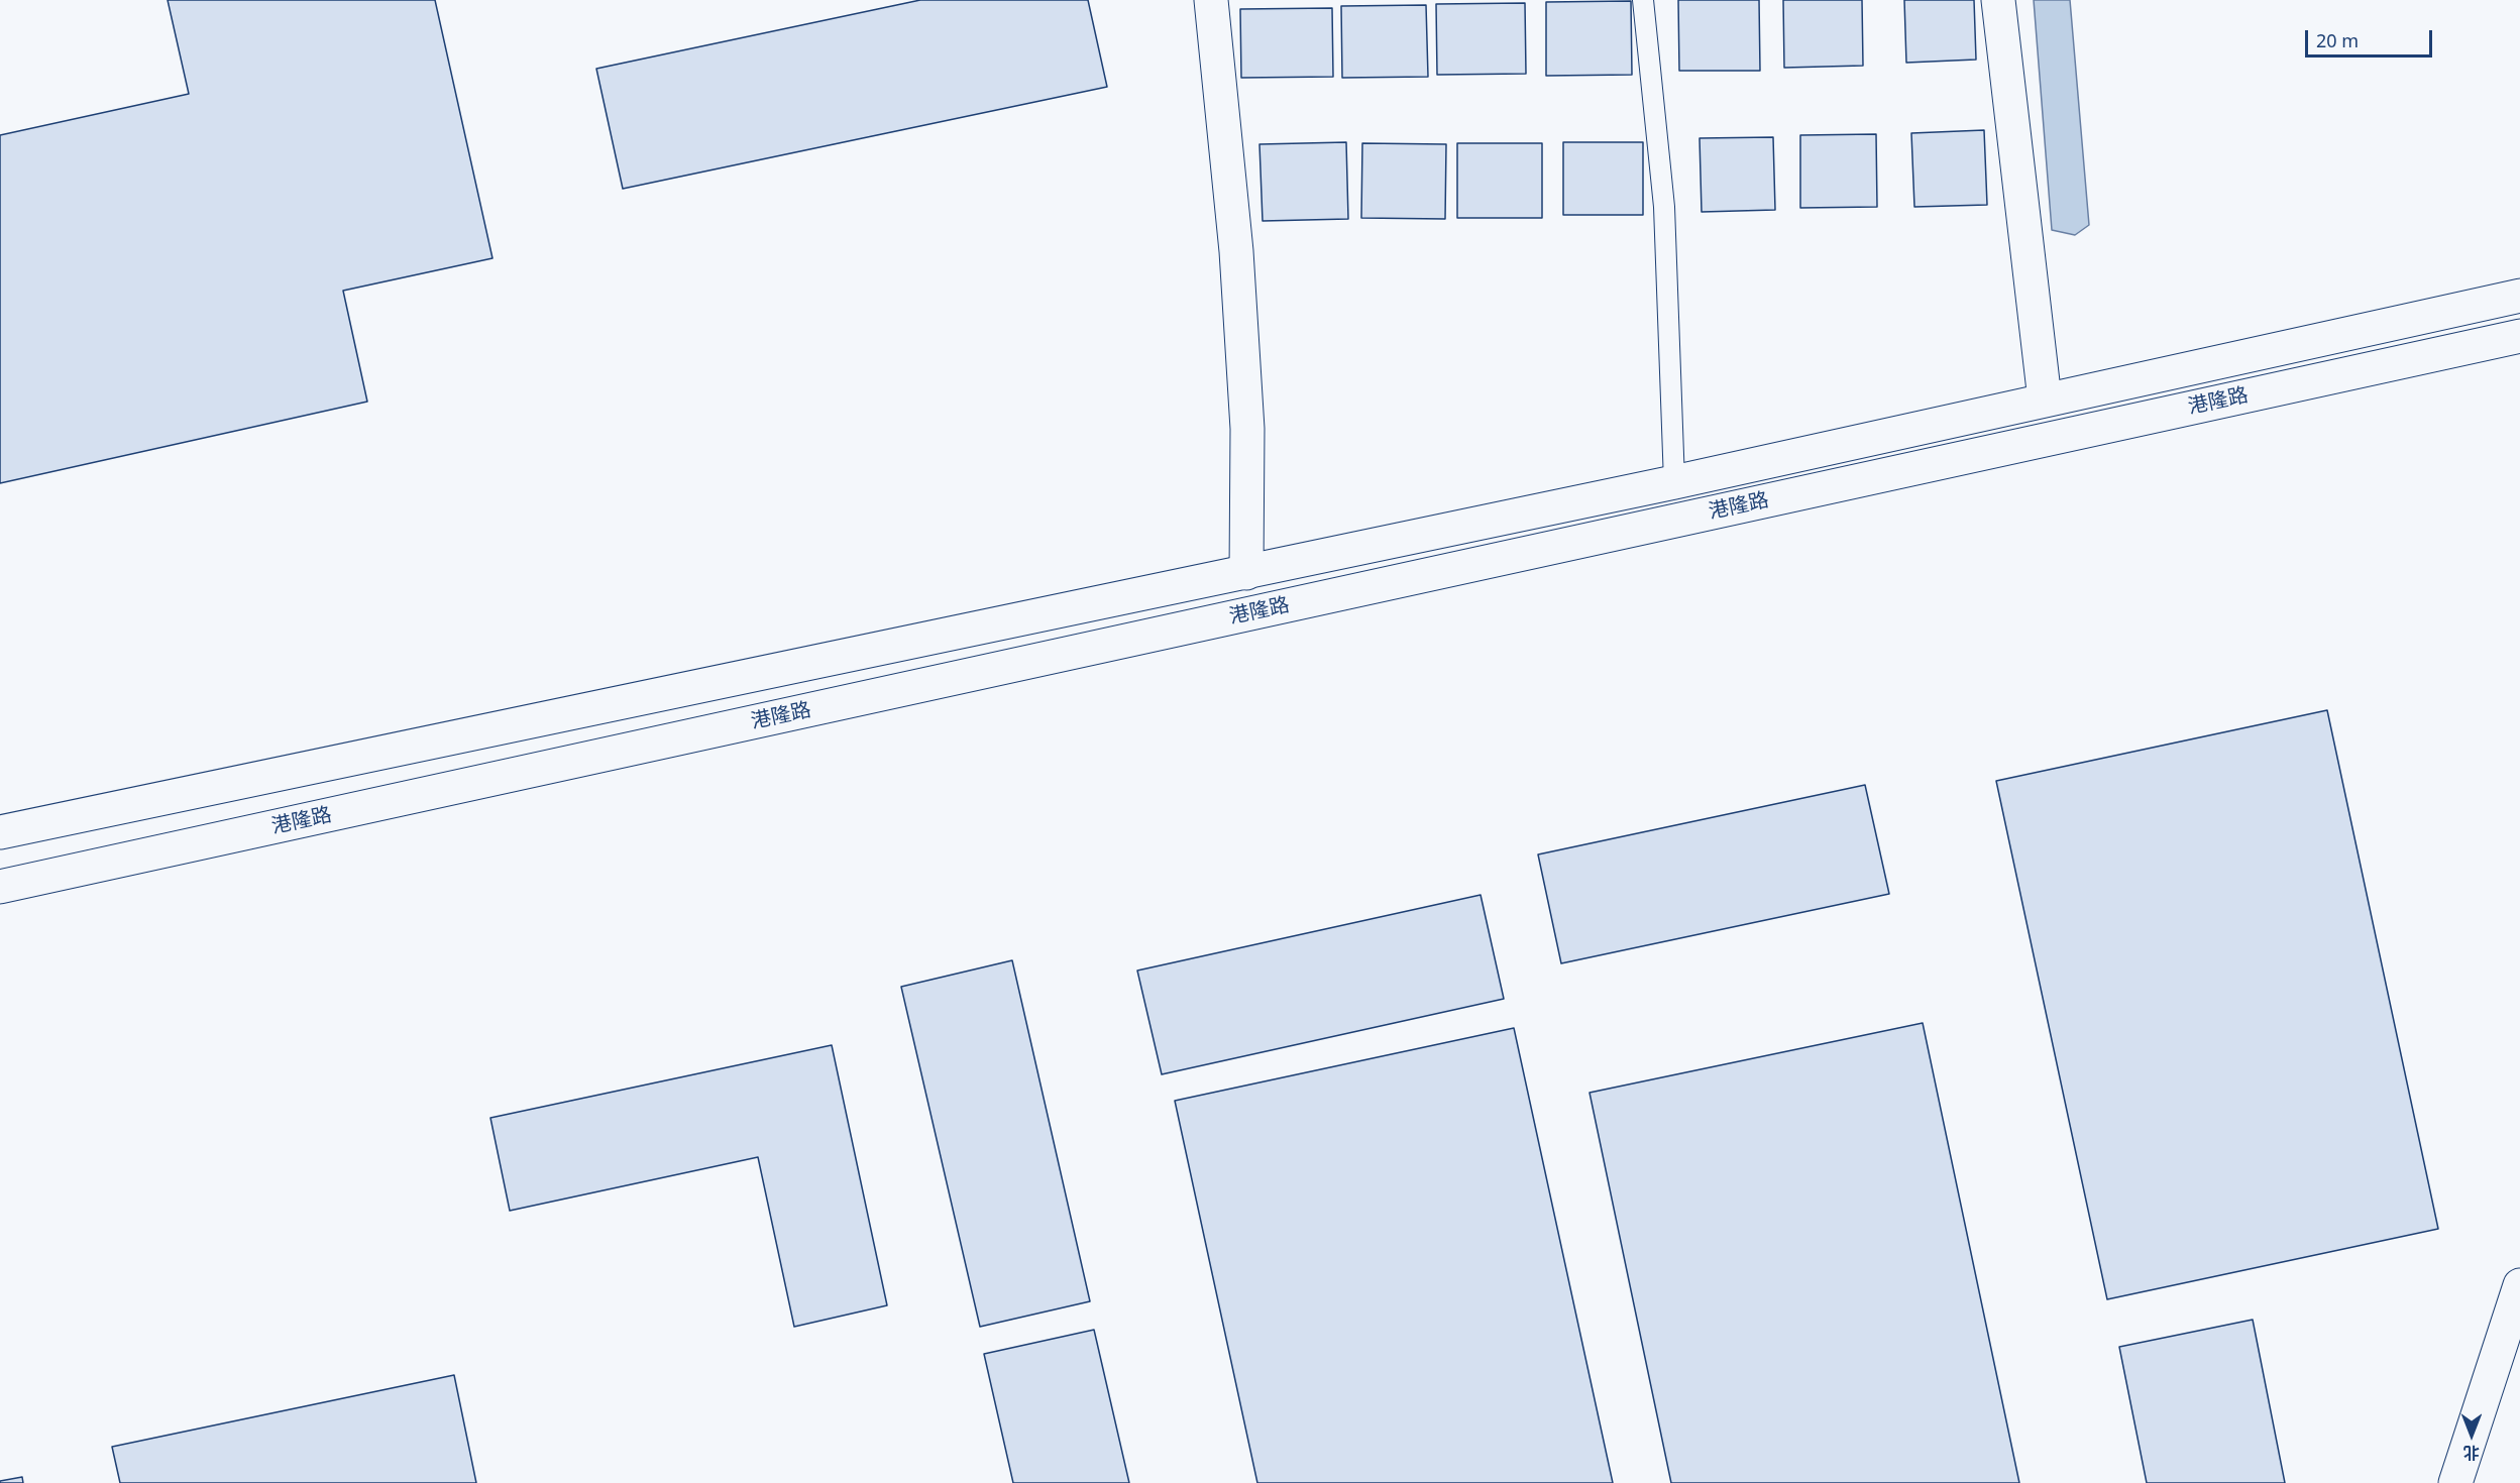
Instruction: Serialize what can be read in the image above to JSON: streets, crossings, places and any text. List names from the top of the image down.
{
  "streets": {
    "main road": ["港隆路"]
  },
  "scale_bar": "20 m",
  "north": "bottom"
}
